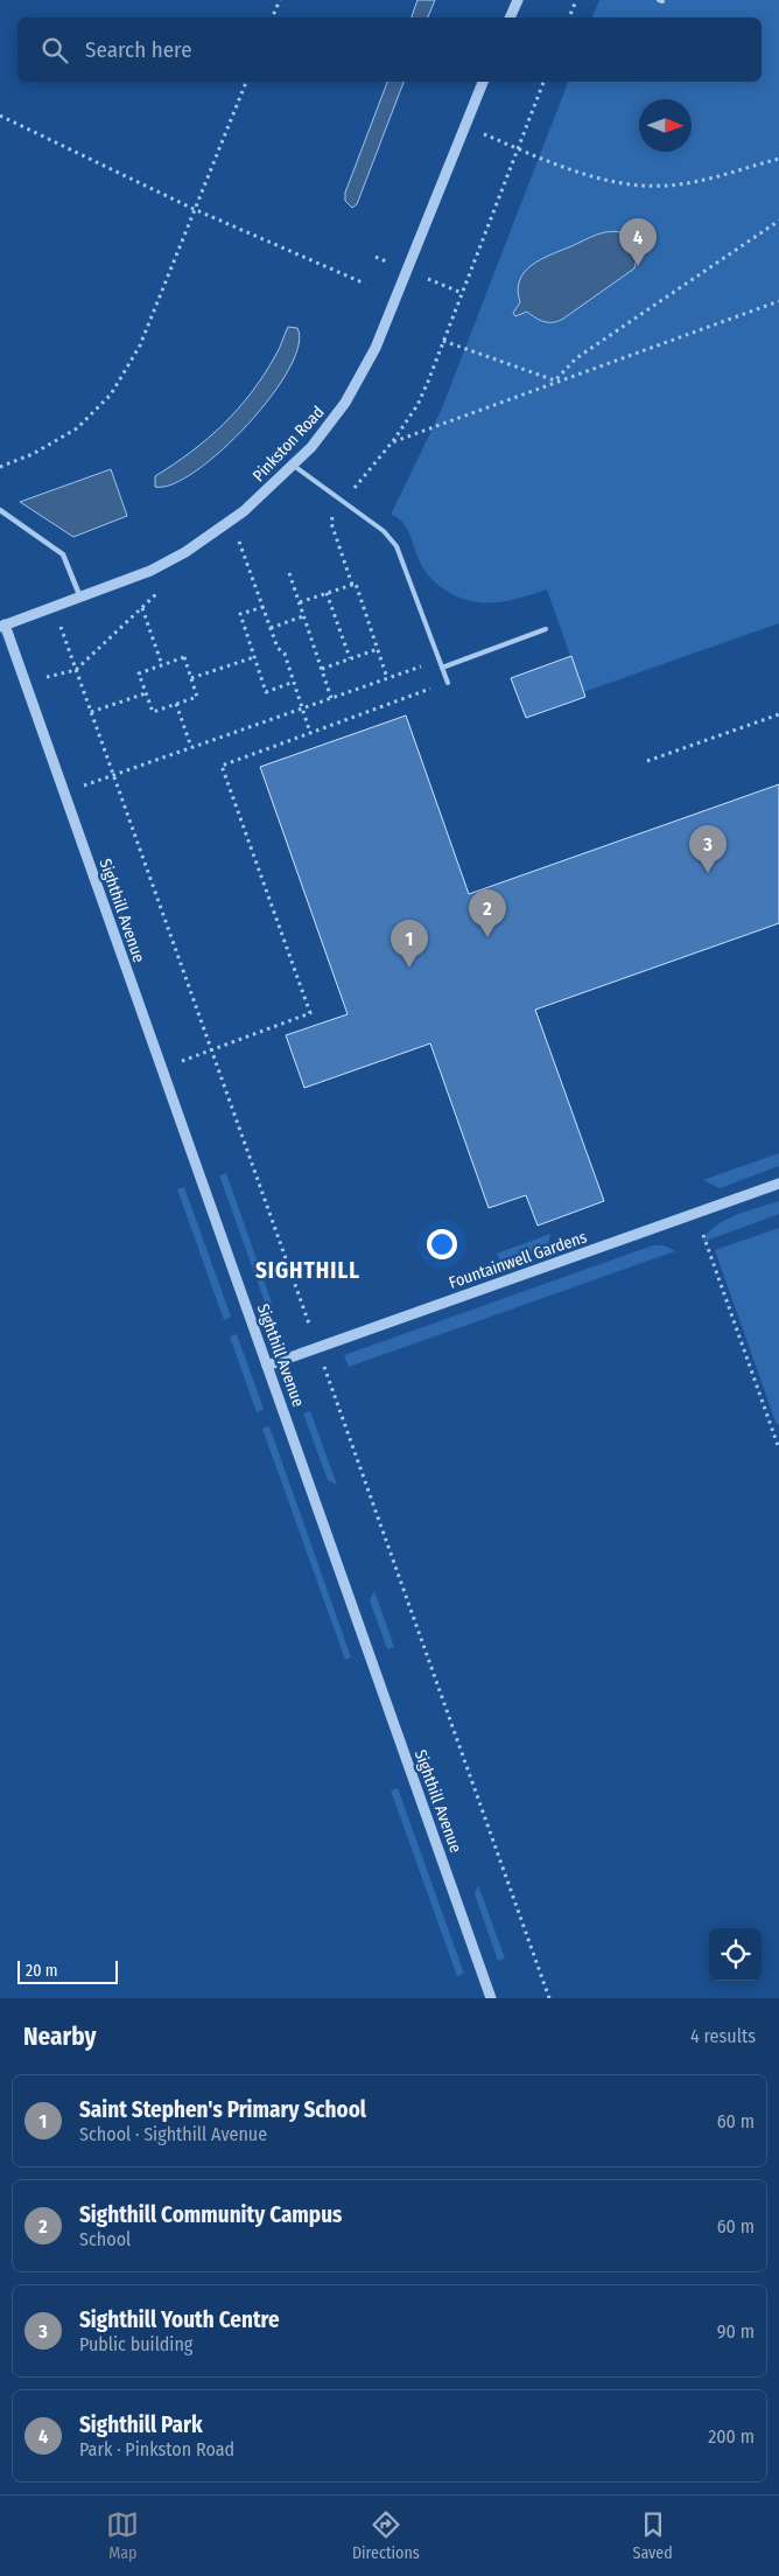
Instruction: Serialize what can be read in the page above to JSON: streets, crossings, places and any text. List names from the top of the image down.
{
  "streets": {
    "street": ["Pinkston Road", "Sighthill Avenue", "Fountainwell Gardens"]
  },
  "crossings": [
    ["Pinkston Road", "Sighthill Avenue"],
    ["Sighthill Avenue", "Fountainwell Gardens"]
  ],
  "districts": ["SIGHTHILL"],
  "scale_bar": "20 m",
  "north": "right",
  "page": {
    "search": "Search here",
    "pins": [
      "4",
      "3",
      "2",
      "1"
    ],
    "scale": "20 m",
    "heading": ["Nearby", "4 results"],
    "list": [
      {
        "mark": "1",
        "name": "Saint Stephen's Primary School",
        "note": "School · Sighthill Avenue",
        "value": "60 m"
      },
      {
        "mark": "2",
        "name": "Sighthill Community Campus",
        "note": "School",
        "value": "60 m"
      },
      {
        "mark": "3",
        "name": "Sighthill Youth Centre",
        "note": "Public building",
        "value": "90 m"
      },
      {
        "mark": "4",
        "name": "Sighthill Park",
        "note": "Park · Pinkston Road",
        "value": "200 m"
      }
    ],
    "nav": ["Map", "Directions", "Saved"]
  }
}
